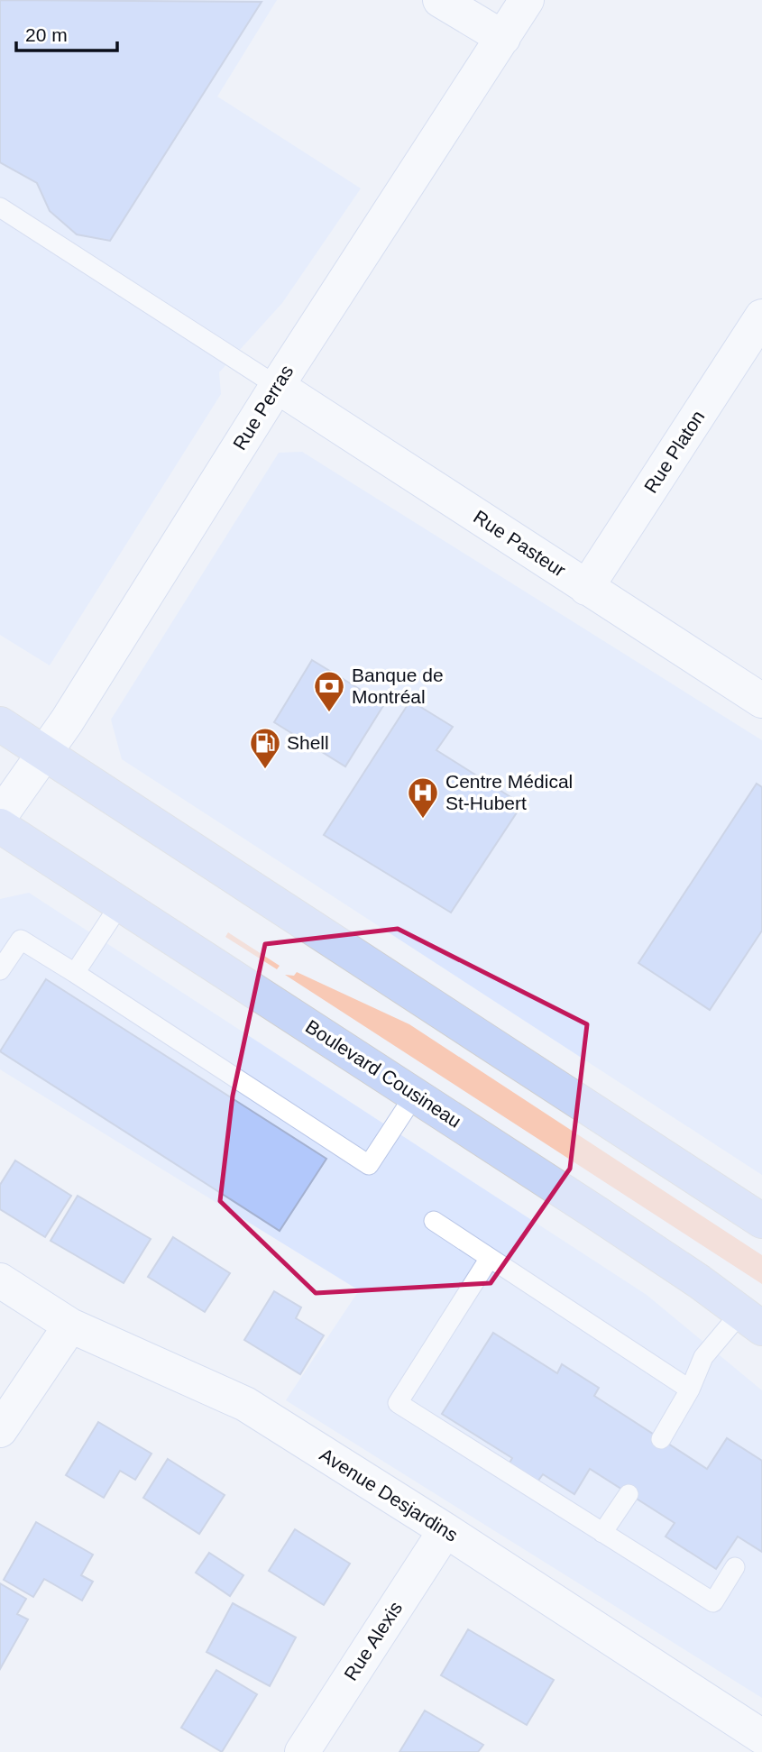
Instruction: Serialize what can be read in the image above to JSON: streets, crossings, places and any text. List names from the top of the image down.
{
  "streets": {
    "main road": ["Boulevard Cousineau"],
    "street": [
      "Rue Perras",
      "Rue Platon",
      "Rue Pasteur",
      "Avenue Desjardins",
      "Rue Alexis"
    ]
  },
  "crossings": [
    ["Rue Perras", "Rue Pasteur"],
    ["Rue Platon", "Rue Pasteur"],
    ["Avenue Desjardins", "Rue Alexis"]
  ],
  "places": {
    "bank": ["Banque de Montréal"],
    "fuel station": ["Shell"],
    "hospital": ["Centre Médical St-Hubert"]
  },
  "scale_bar": "20 m"
}
